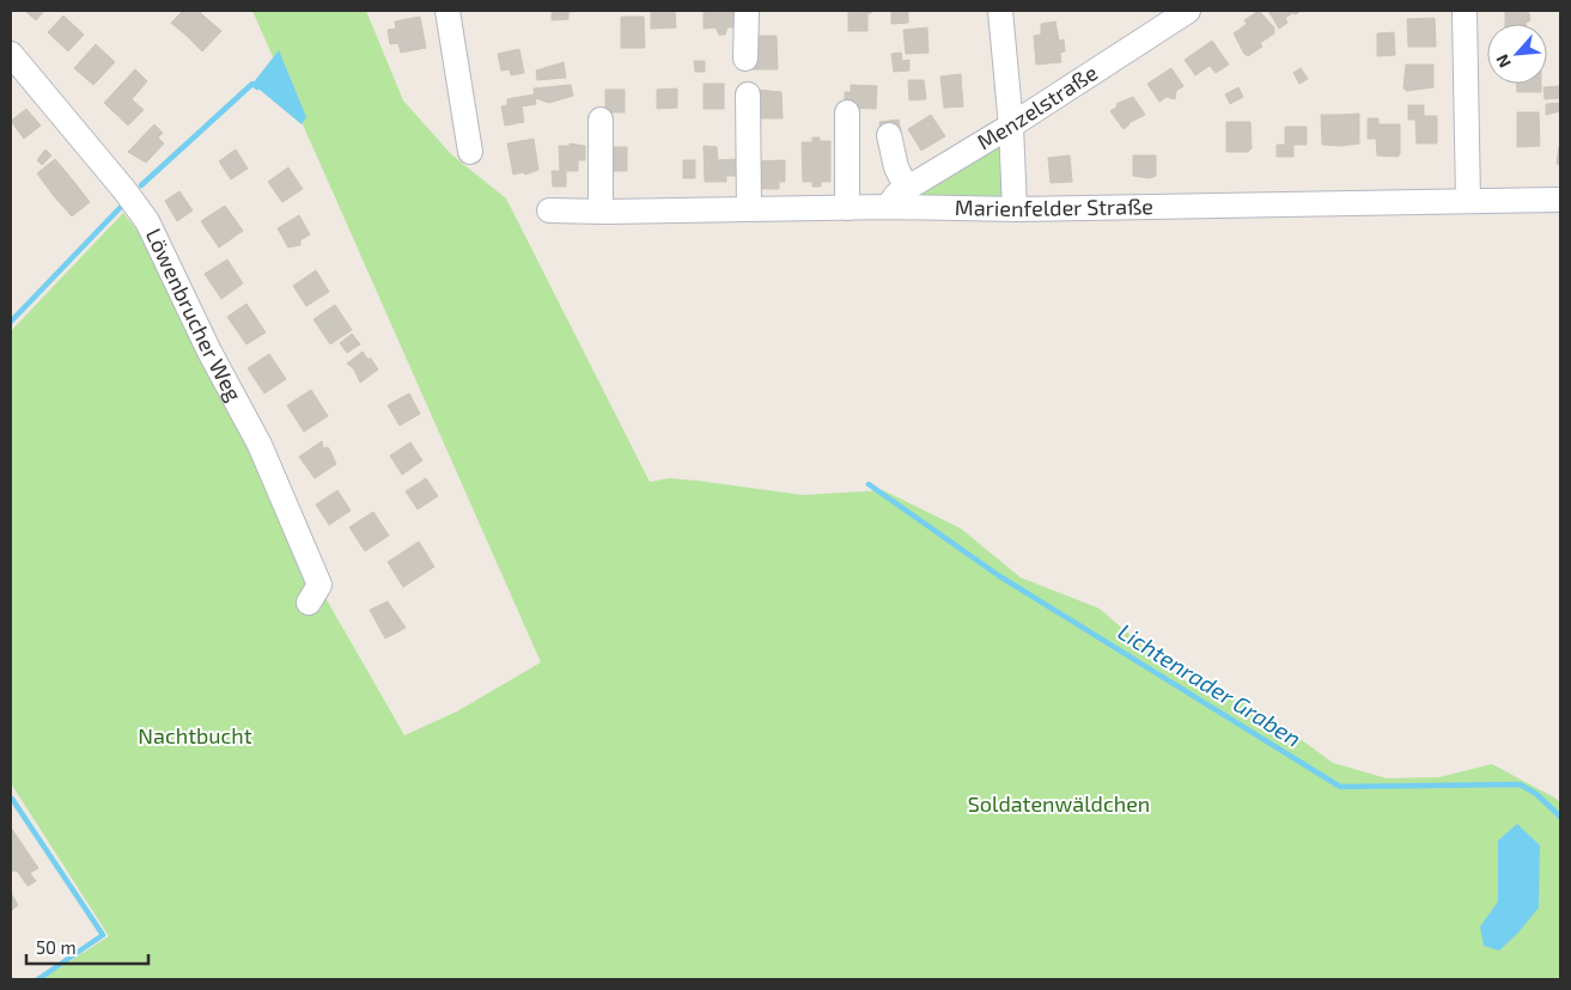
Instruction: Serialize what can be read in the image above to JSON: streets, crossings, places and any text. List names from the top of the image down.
{
  "streets": {
    "street": ["Menzelstraße", "Marienfelder Straße", "Löwenbrucher Weg"]
  },
  "crossings": [
    ["Menzelstraße", "Marienfelder Straße"]
  ],
  "water": ["Lichtenrader Graben"],
  "parks": ["Nachtbucht", "Soldatenwäldchen"],
  "scale_bar": "50 m",
  "north": "bottom left"
}
